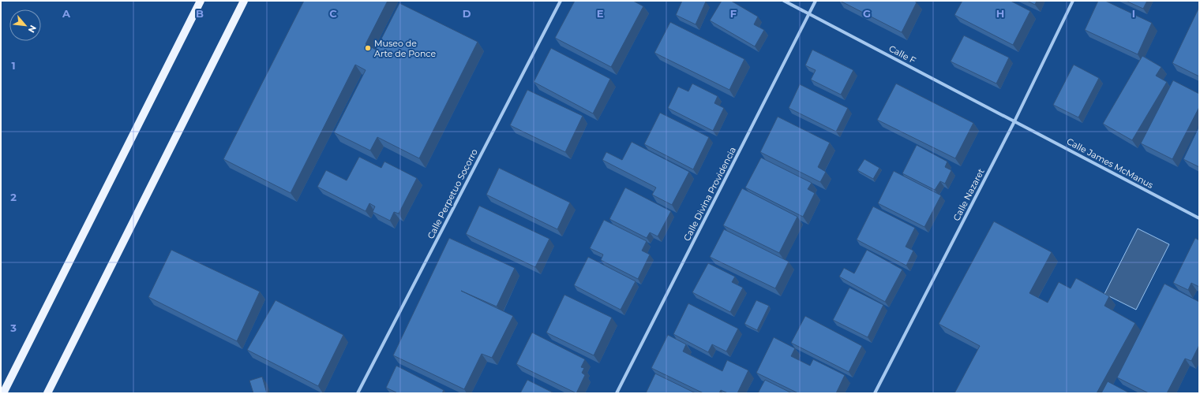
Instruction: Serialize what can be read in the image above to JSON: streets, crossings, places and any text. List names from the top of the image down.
{
  "streets": {
    "street": [
      "Calle F",
      "Calle James McManus",
      "Calle Perpetuo Socorro",
      "Calle Divina Providencia",
      "Calle Nazaret"
    ]
  },
  "crossings": [
    ["Calle F", "Calle James McManus"],
    ["Calle F", "Calle Divina Providencia"],
    ["Calle F", "Calle Nazaret"],
    ["Calle James McManus", "Calle Nazaret"]
  ],
  "places": ["Museo de Arte de Ponce"],
  "north": "bottom right",
  "grid": {
    "columns": [
      "A",
      "B",
      "C",
      "D",
      "E",
      "F",
      "G",
      "H",
      "I"
    ],
    "rows": ["1", "2", "3"]
  }
}
